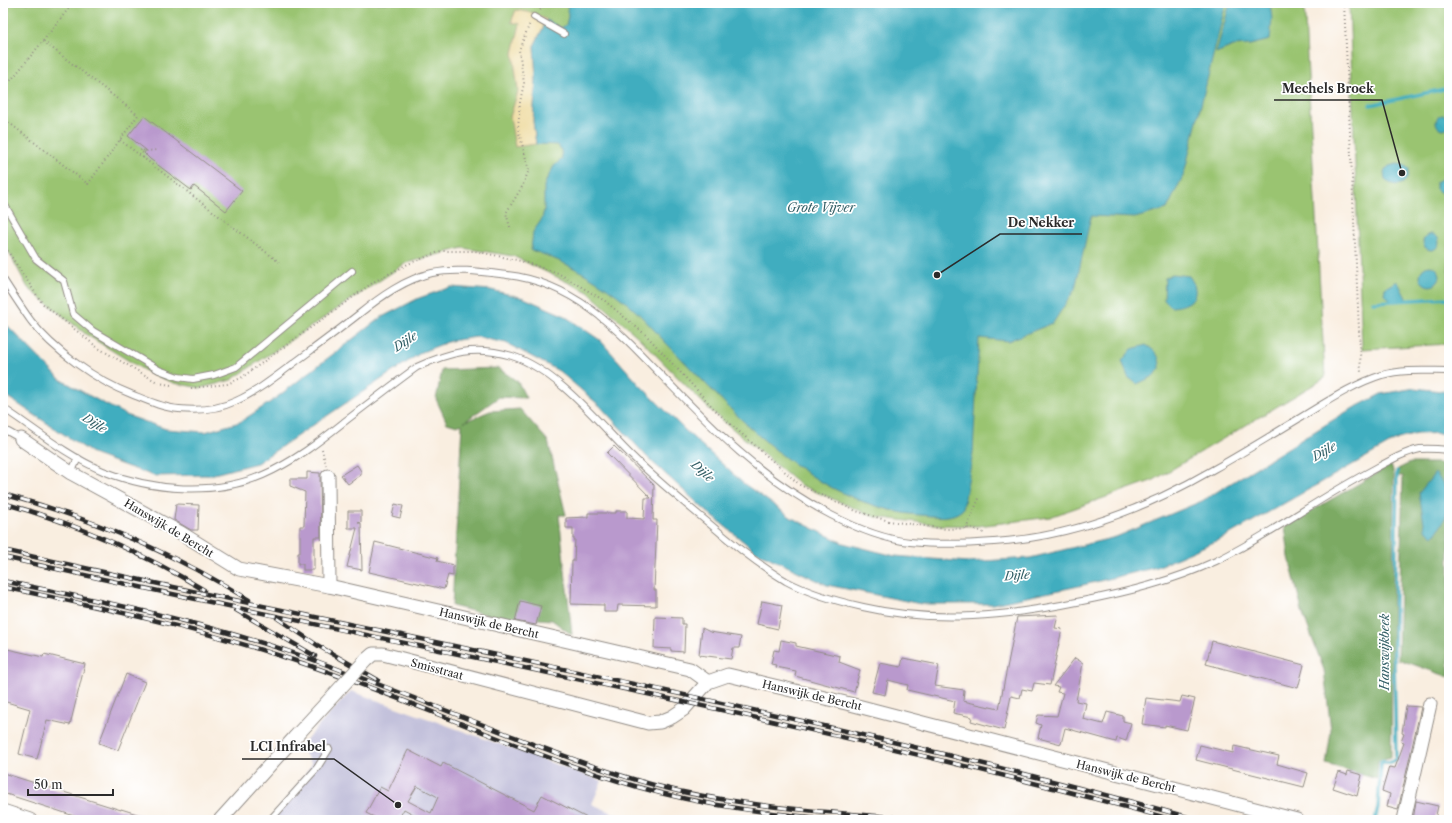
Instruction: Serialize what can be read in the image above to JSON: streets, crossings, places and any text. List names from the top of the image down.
{
  "streets": {
    "street": ["Hanswijk de Bercht", "Smisstraat"]
  },
  "crossings": [
    ["Hanswijk de Bercht", "Smisstraat"]
  ],
  "water": ["Grote Vijver", "Dijle", "Hanswijkbeek"],
  "places": ["Mechels Broek", "De Nekker", "LCI Infrabel"],
  "scale_bar": "50 m"
}
